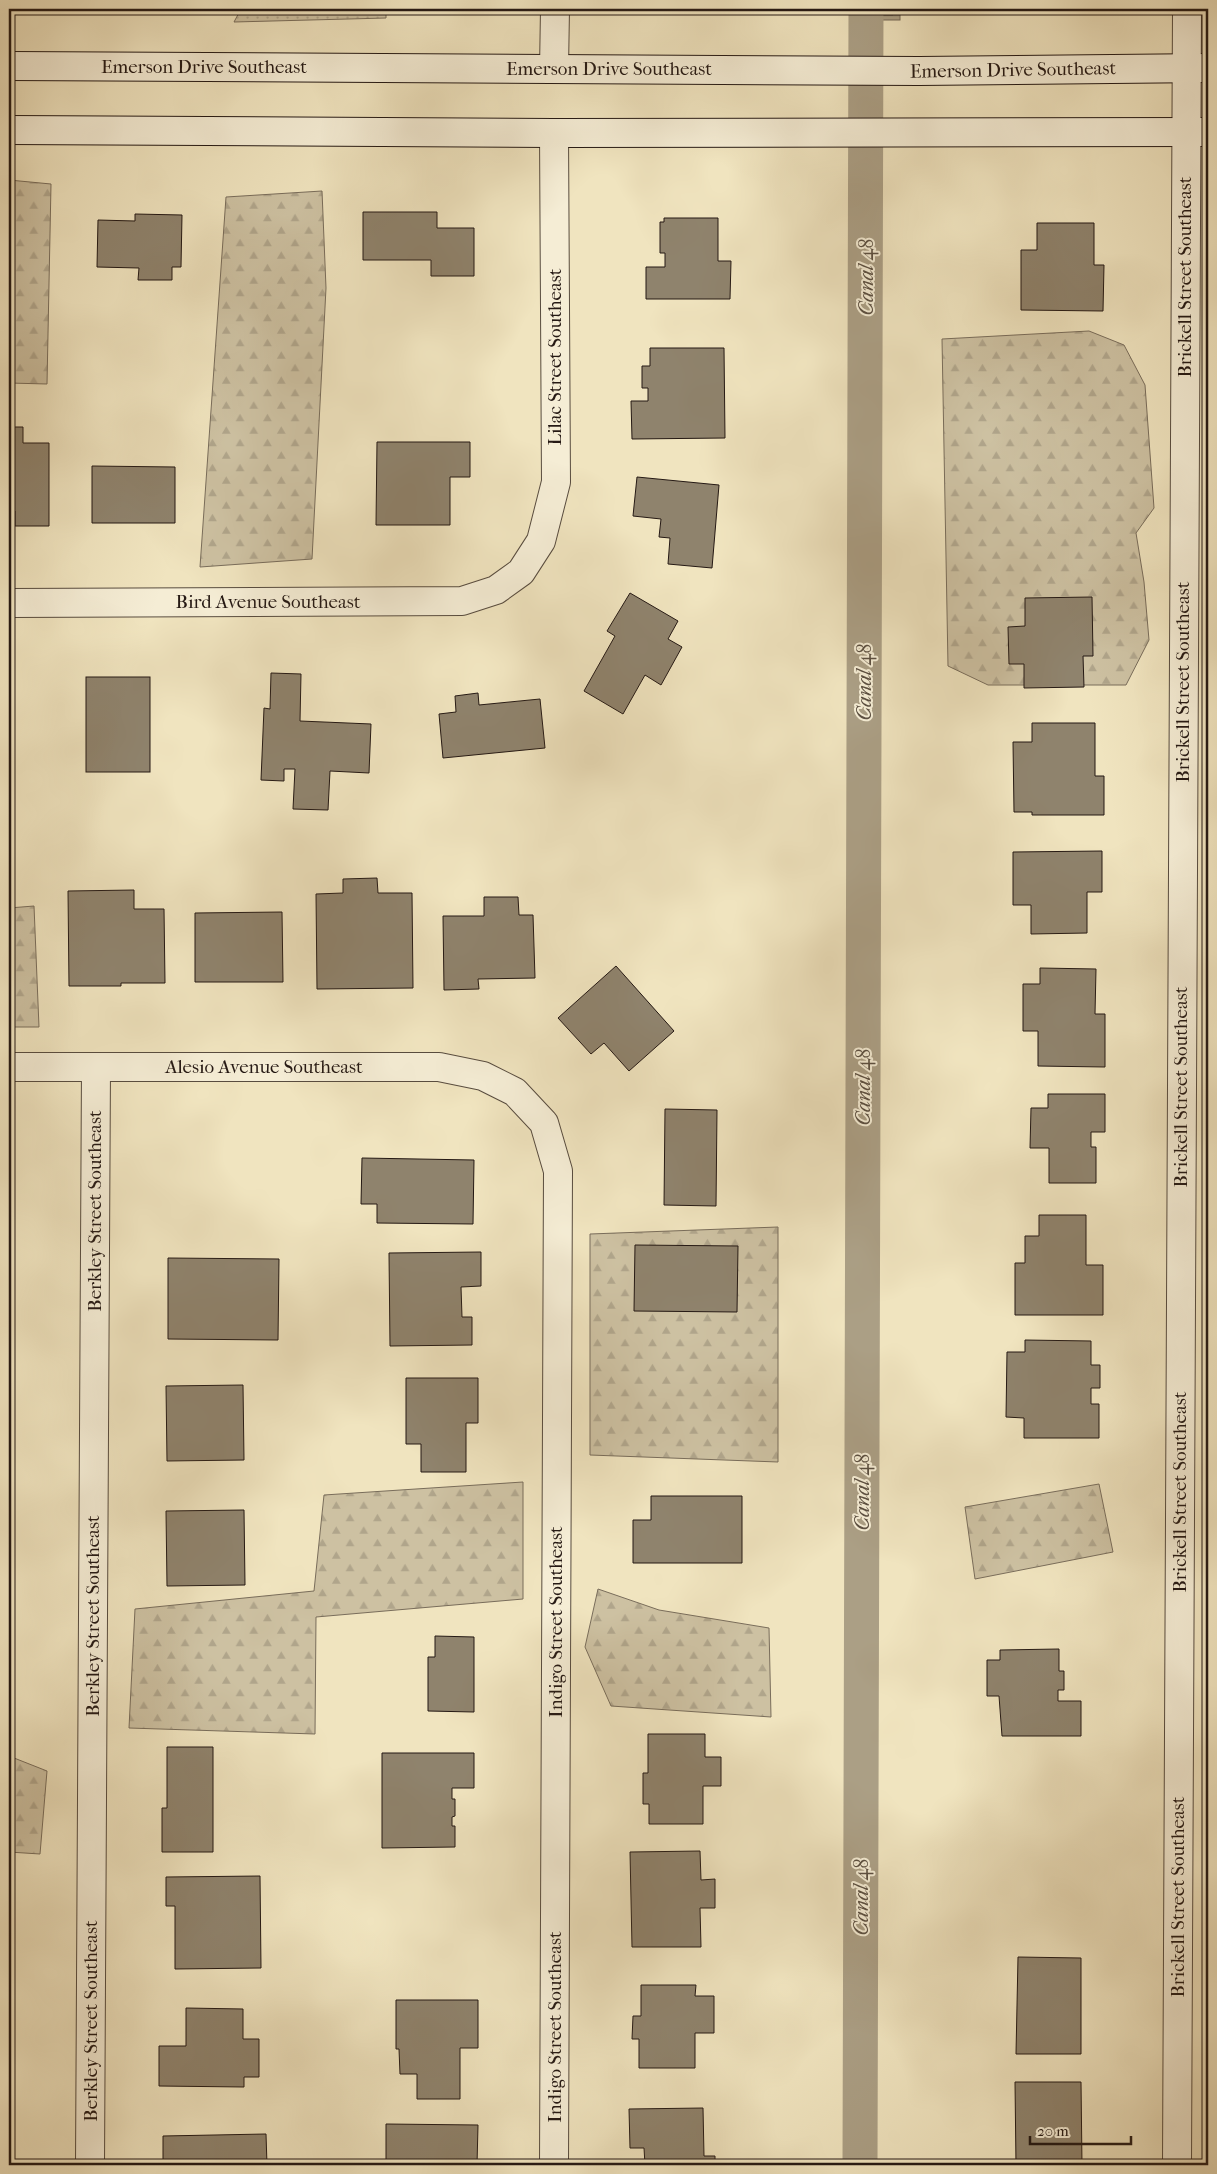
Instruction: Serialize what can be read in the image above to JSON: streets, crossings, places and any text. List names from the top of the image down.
{
  "streets": {
    "street": [
      "Emerson Drive Southeast",
      "Brickell Street Southeast",
      "Lilac Street Southeast",
      "Bird Avenue Southeast",
      "Alesio Avenue Southeast",
      "Berkley Street Southeast",
      "Indigo Street Southeast"
    ]
  },
  "crossings": [
    ["Emerson Drive Southeast", "Brickell Street Southeast"],
    ["Lilac Street Southeast", "Bird Avenue Southeast"],
    ["Alesio Avenue Southeast", "Berkley Street Southeast"],
    ["Alesio Avenue Southeast", "Indigo Street Southeast"]
  ],
  "water": ["Canal 48"],
  "scale_bar": "20 m"
}
